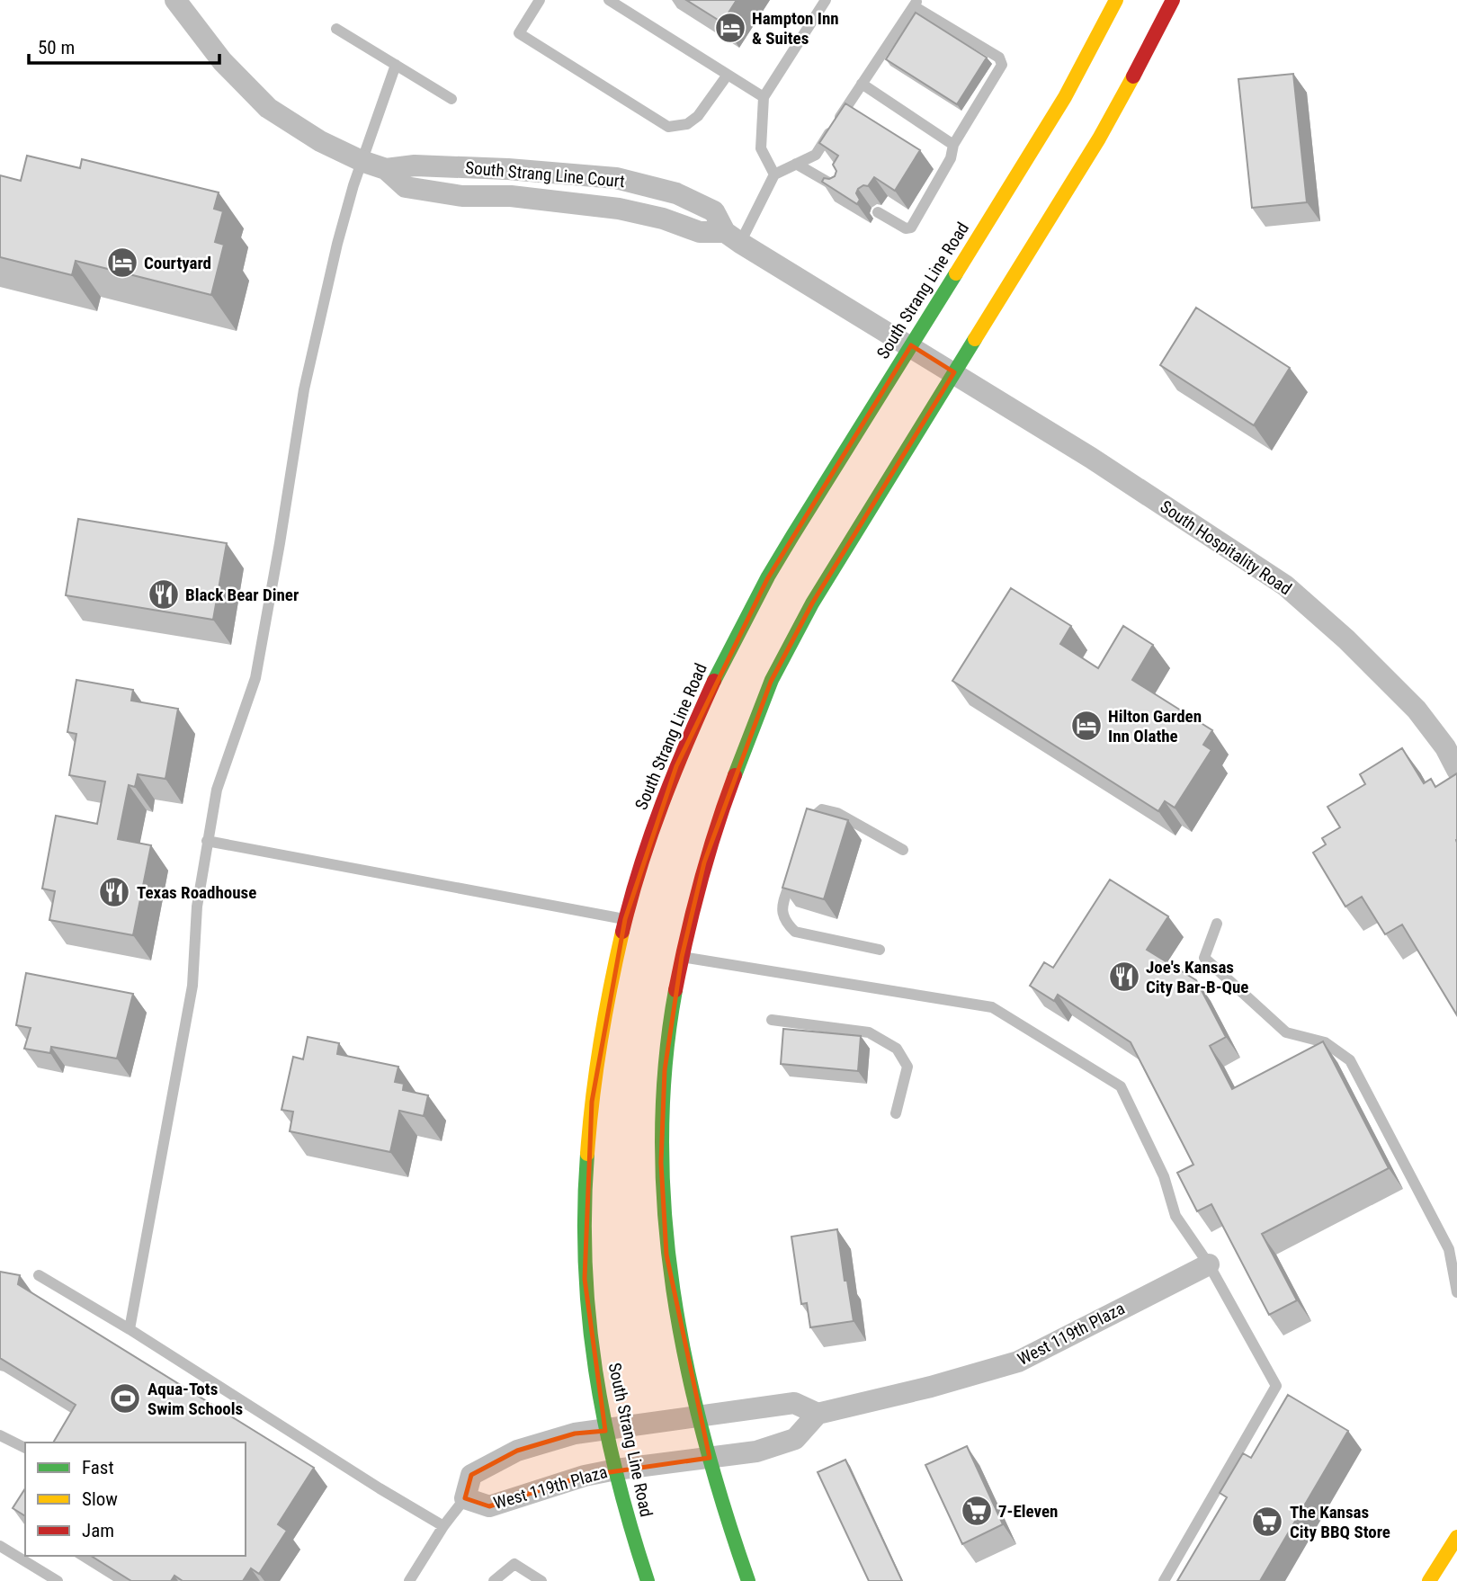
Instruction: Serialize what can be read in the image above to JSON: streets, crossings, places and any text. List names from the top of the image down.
{
  "streets": {
    "main road": ["South Strang Line Road"],
    "street": ["South Strang Line Court", "South Hospitality Road", "West 119th Plaza"]
  },
  "crossings": [
    ["South Strang Line Court", "South Strang Line Road"],
    ["South Strang Line Court", "South Hospitality Road"],
    ["South Strang Line Road", "West 119th Plaza"]
  ],
  "places": {
    "hotel": ["Hampton Inn & Suites", "Courtyard", "Hilton Garden Inn Olathe"],
    "restaurant": ["Black Bear Diner", "Texas Roadhouse", "Joe's Kansas City Bar-B-Que"],
    "sports": ["Aqua-Tots Swim Schools"],
    "supermarket": ["7-Eleven", "The Kansas City BBQ Store"]
  },
  "legend": ["Fast", "Slow", "Jam"],
  "scale_bar": "50 m"
}
